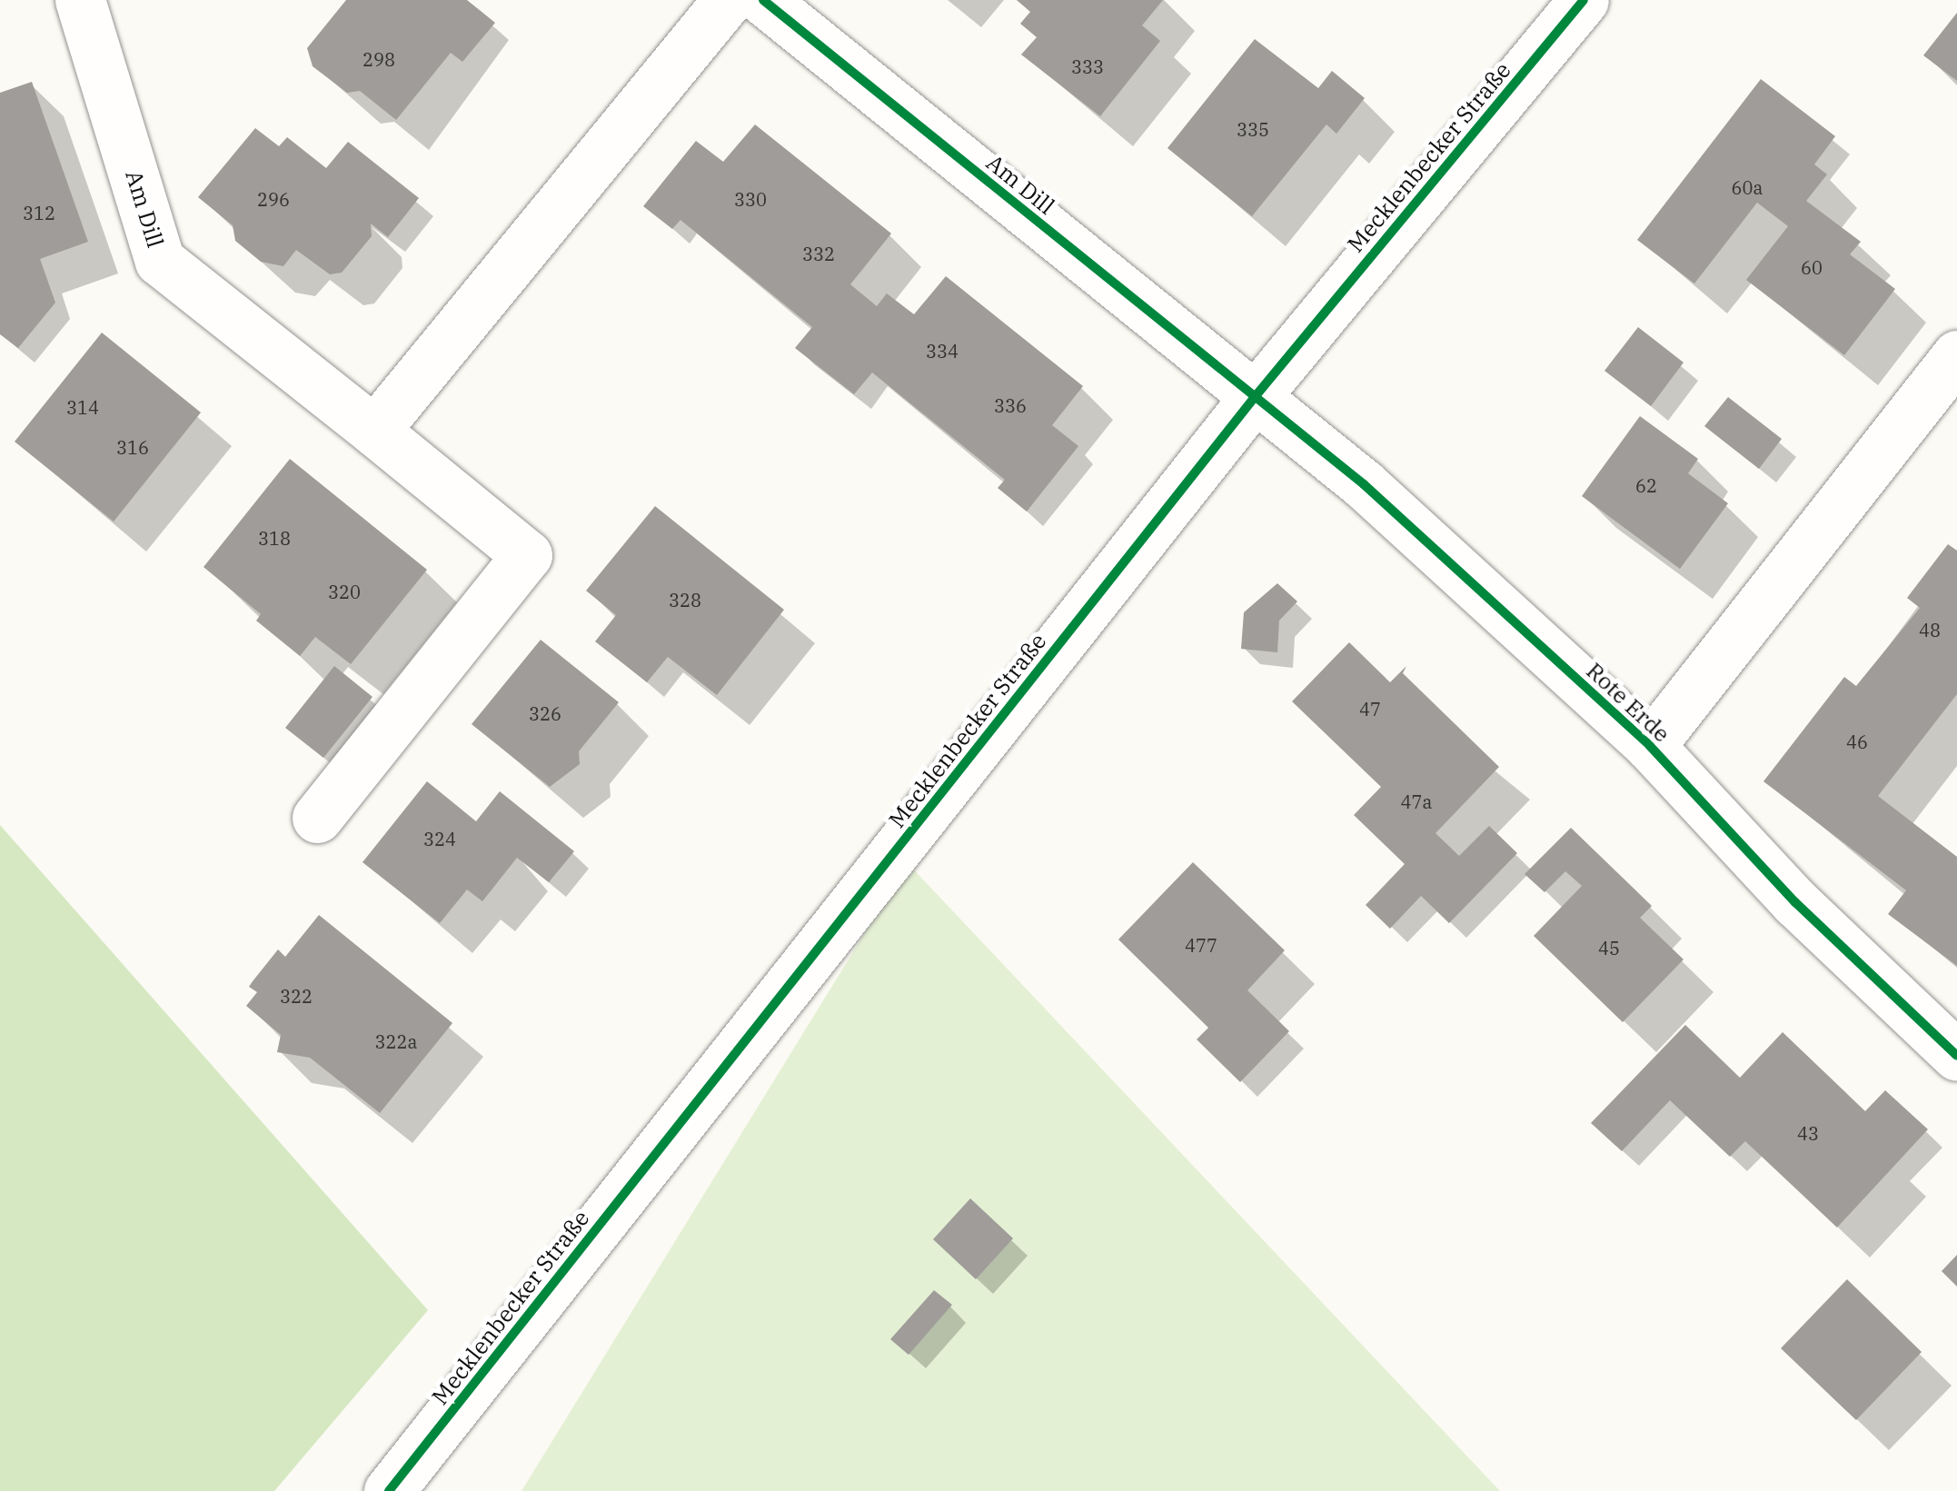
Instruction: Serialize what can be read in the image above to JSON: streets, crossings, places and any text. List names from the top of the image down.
{
  "streets": {
    "street": ["Mecklenbecker Straße", "Am Dill", "Rote Erde"]
  },
  "crossings": [
    ["Mecklenbecker Straße", "Am Dill"],
    ["Mecklenbecker Straße", "Rote Erde"],
    ["Am Dill", "Rote Erde"]
  ],
  "house_numbers": [
    "298",
    "333",
    "335",
    "60a",
    "296",
    "330",
    "312",
    "332",
    "60",
    "334",
    "336",
    "314",
    "316",
    "62",
    "318",
    "320",
    "328",
    "48",
    "47",
    "326",
    "46",
    "47a",
    "324",
    "477",
    "45",
    "322",
    "322a",
    "43"
  ]
}
